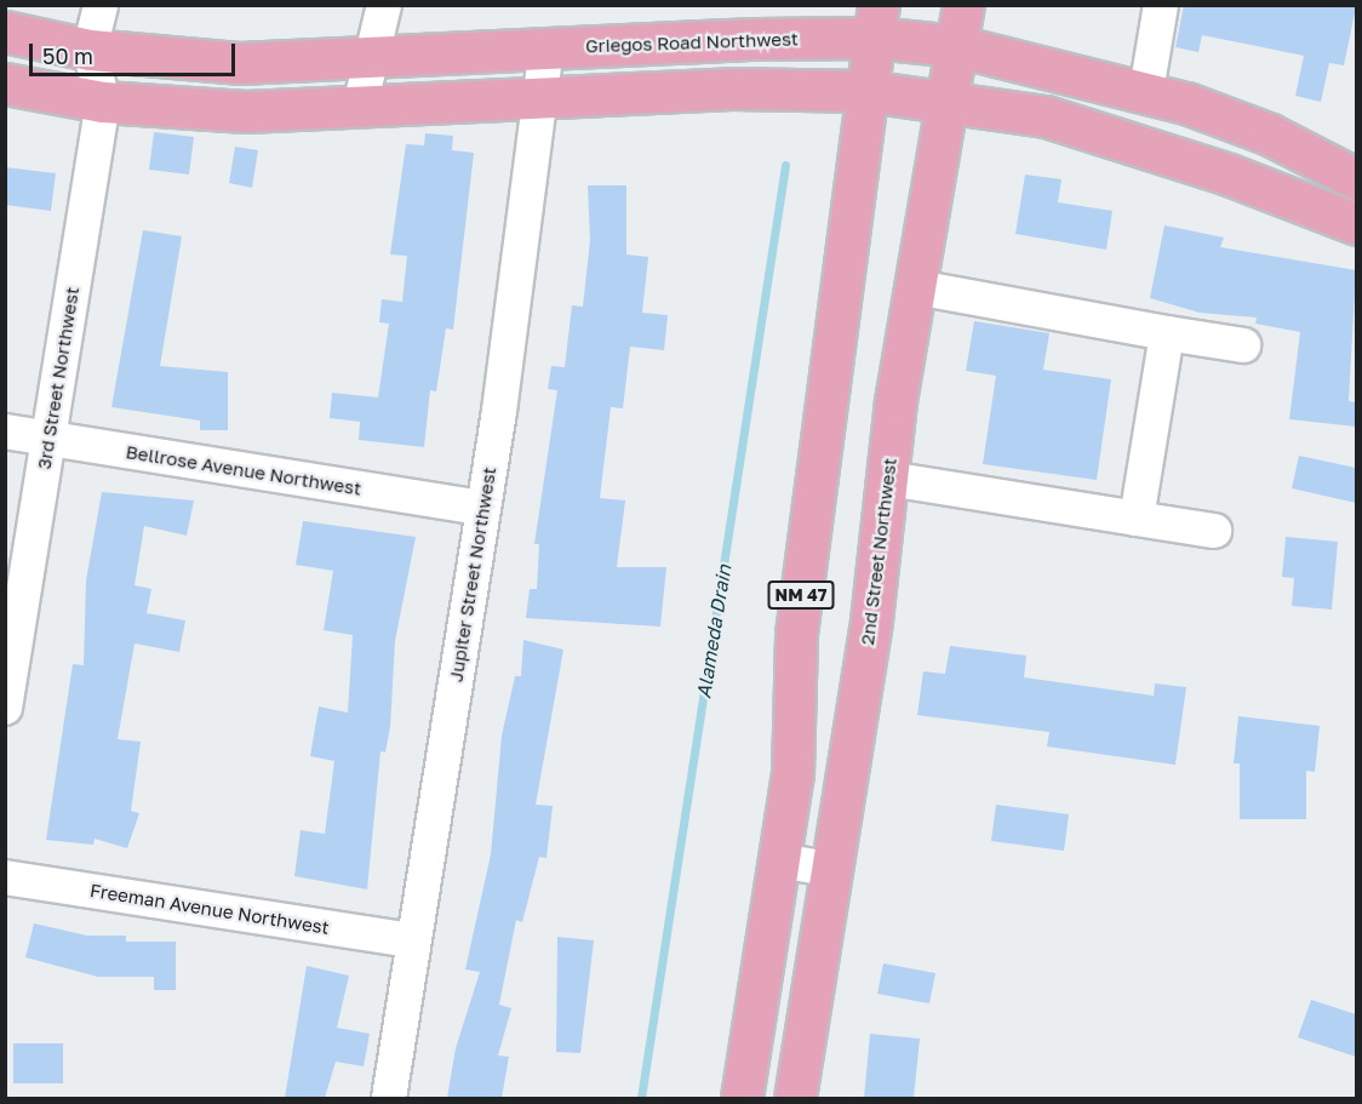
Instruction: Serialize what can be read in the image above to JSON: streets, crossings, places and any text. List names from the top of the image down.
{
  "streets": {
    "main road": ["Griegos Road Northwest", "2nd Street Northwest", "NM 47"],
    "street": [
      "3rd Street Northwest",
      "Bellrose Avenue Northwest",
      "Jupiter Street Northwest",
      "Freeman Avenue Northwest"
    ]
  },
  "crossings": [
    ["Griegos Road Northwest", "3rd Street Northwest"],
    ["Griegos Road Northwest", "2nd Street Northwest"],
    ["Griegos Road Northwest", "Jupiter Street Northwest"],
    ["Griegos Road Northwest", "NM 47"],
    ["3rd Street Northwest", "Bellrose Avenue Northwest"],
    ["Bellrose Avenue Northwest", "Jupiter Street Northwest"],
    ["Jupiter Street Northwest", "Freeman Avenue Northwest"]
  ],
  "water": ["Alameda Drain"],
  "scale_bar": "50 m"
}
